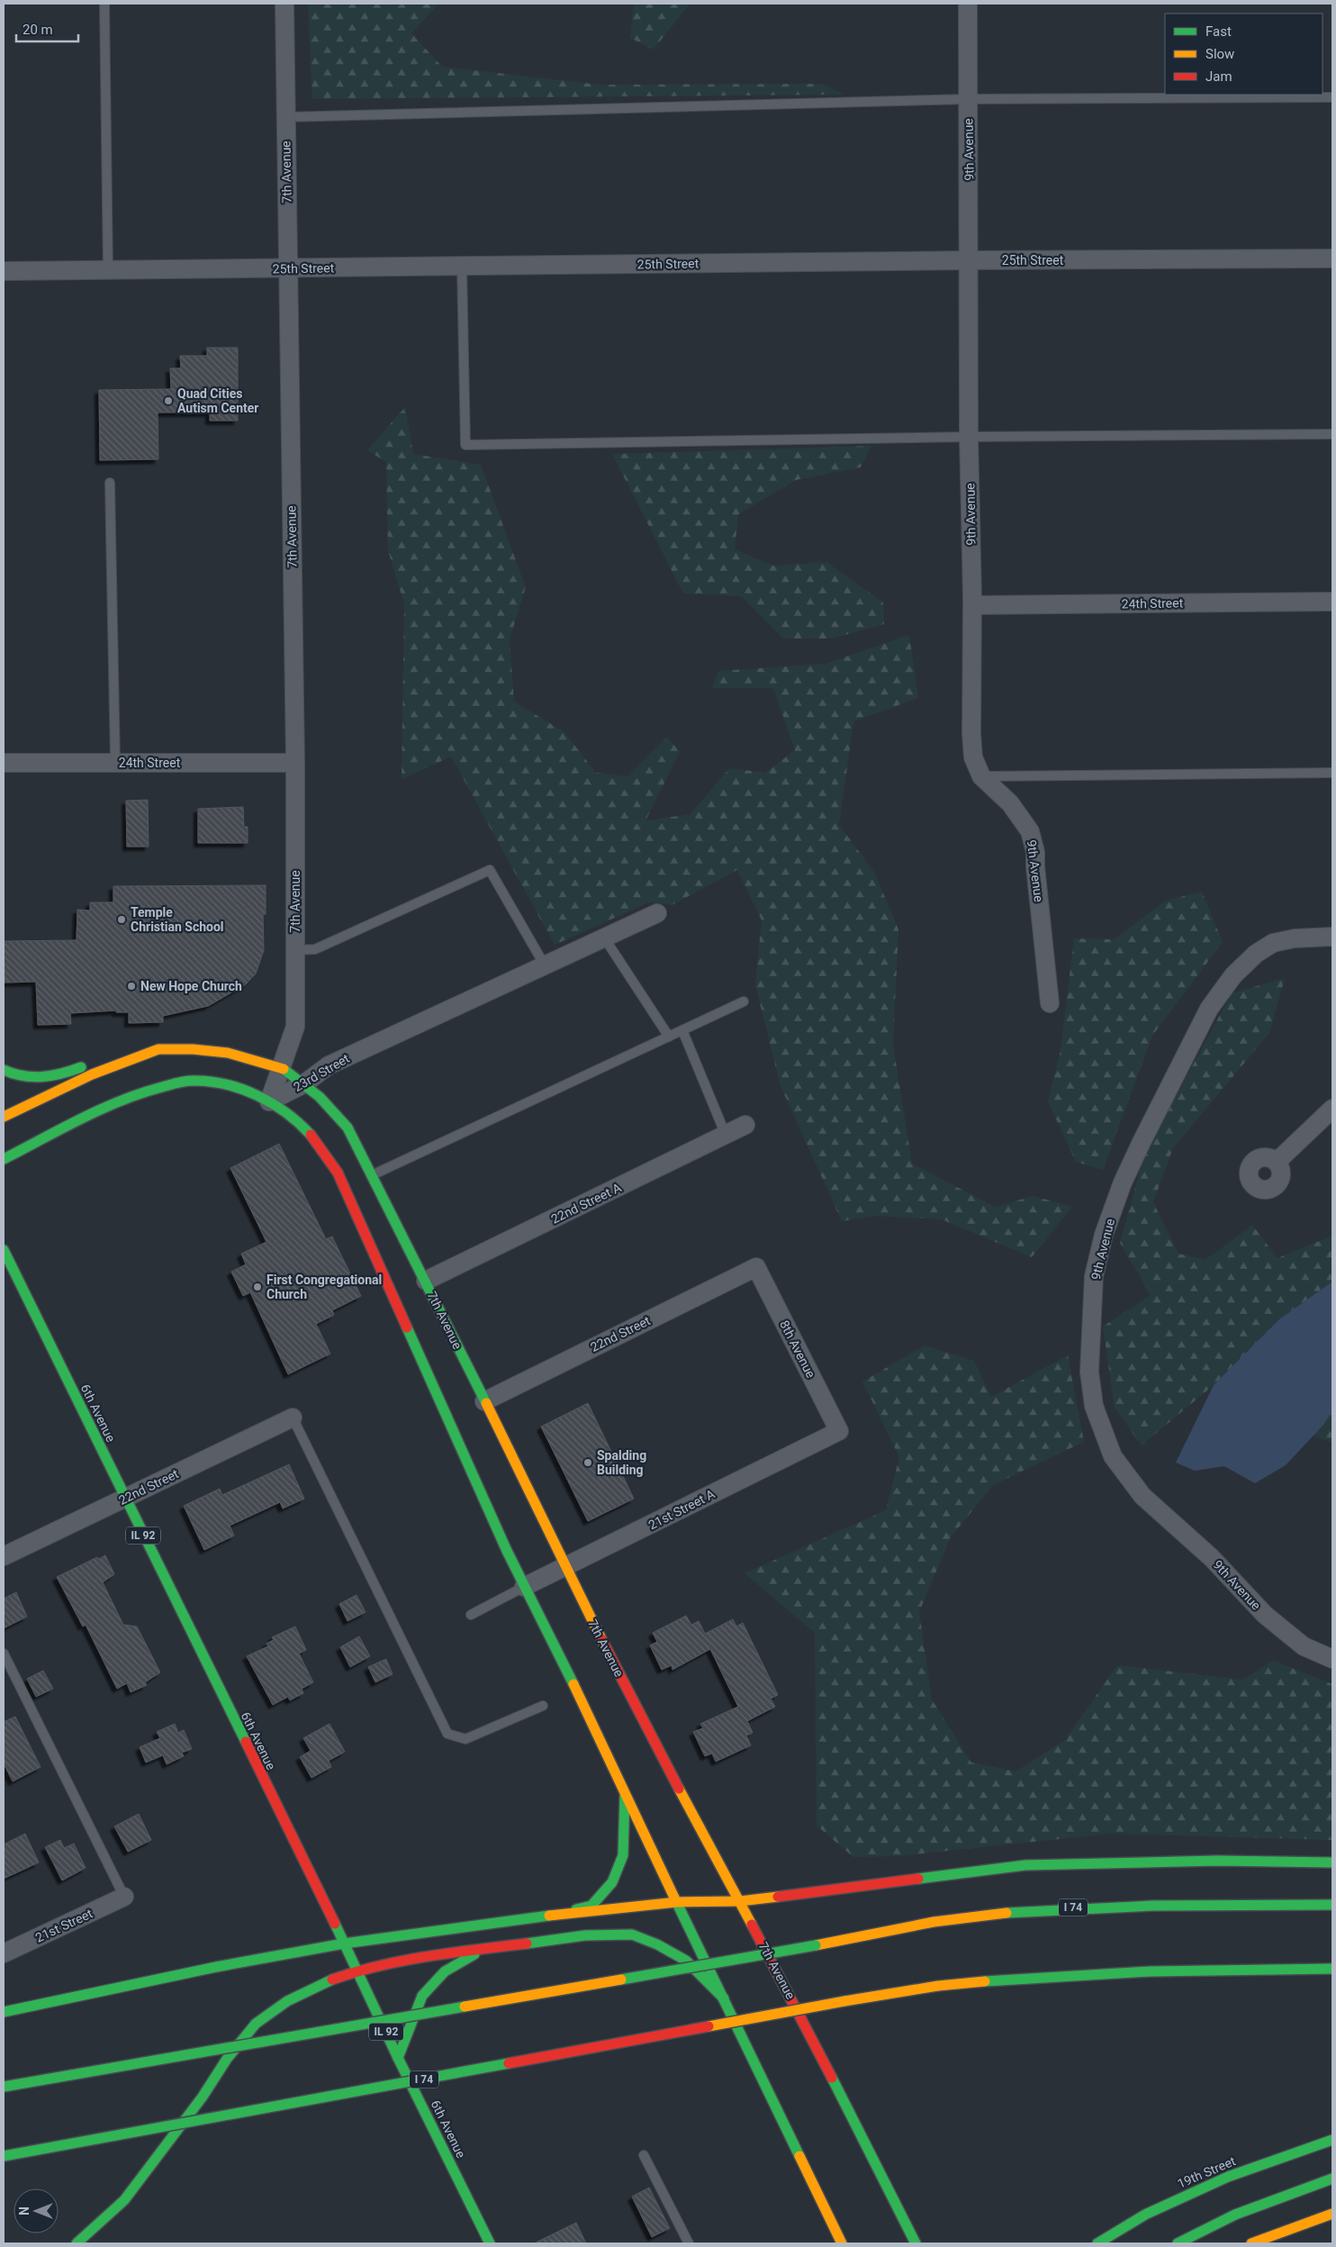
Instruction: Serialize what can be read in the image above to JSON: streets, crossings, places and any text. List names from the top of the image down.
{
  "streets": {
    "main road": [
      "7th Avenue",
      "23rd Street",
      "6th Avenue",
      "IL 92",
      "I 74",
      "19th Street"
    ],
    "street": [
      "9th Avenue",
      "25th Street",
      "24th Street",
      "22nd Street A",
      "22nd Street",
      "8th Avenue",
      "21st Street A",
      "21st Street"
    ]
  },
  "crossings": [
    ["9th Avenue", "25th Street"],
    ["9th Avenue", "24th Street"],
    ["7th Avenue", "25th Street"],
    ["7th Avenue", "24th Street"],
    ["7th Avenue", "23rd Street"],
    ["7th Avenue", "22nd Street A"],
    ["7th Avenue", "22nd Street"],
    ["7th Avenue", "21st Street A"],
    ["22nd Street", "8th Avenue"],
    ["22nd Street", "6th Avenue"],
    ["8th Avenue", "21st Street A"]
  ],
  "places": [
    "Quad Cities Autism Center",
    "Temple Christian School",
    "New Hope Church",
    "First Congregational Church",
    "Spalding Building"
  ],
  "legend": ["Fast", "Slow", "Jam"],
  "scale_bar": "20 m",
  "north": "left"
}
